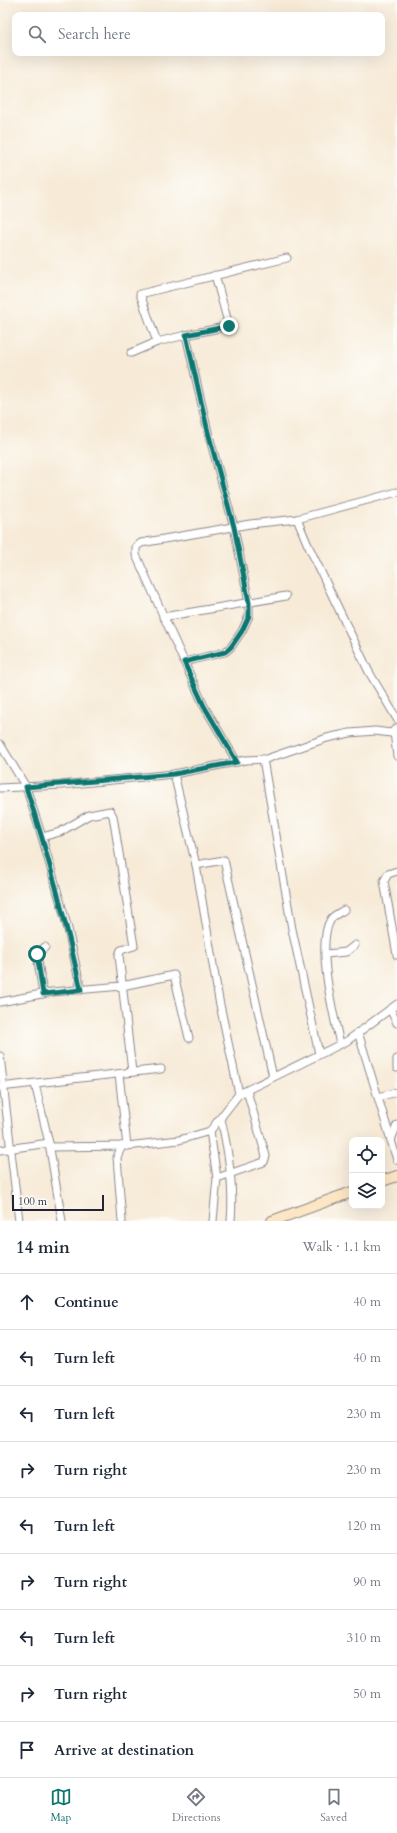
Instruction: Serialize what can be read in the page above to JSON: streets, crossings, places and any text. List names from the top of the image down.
{
  "scale_bar": "100 m",
  "page": {
    "search": "Search here",
    "scale": "100 m",
    "heading": ["14 min", "Walk · 1.1 km"],
    "list": [
      ["Continue", "40 m"],
      ["Turn left", "40 m"],
      ["Turn left", "230 m"],
      ["Turn right", "230 m"],
      ["Turn left", "120 m"],
      ["Turn right", "90 m"],
      ["Turn left", "310 m"],
      ["Turn right", "50 m"],
      "Arrive at destination"
    ],
    "nav": ["Map", "Directions", "Saved"]
  }
}
